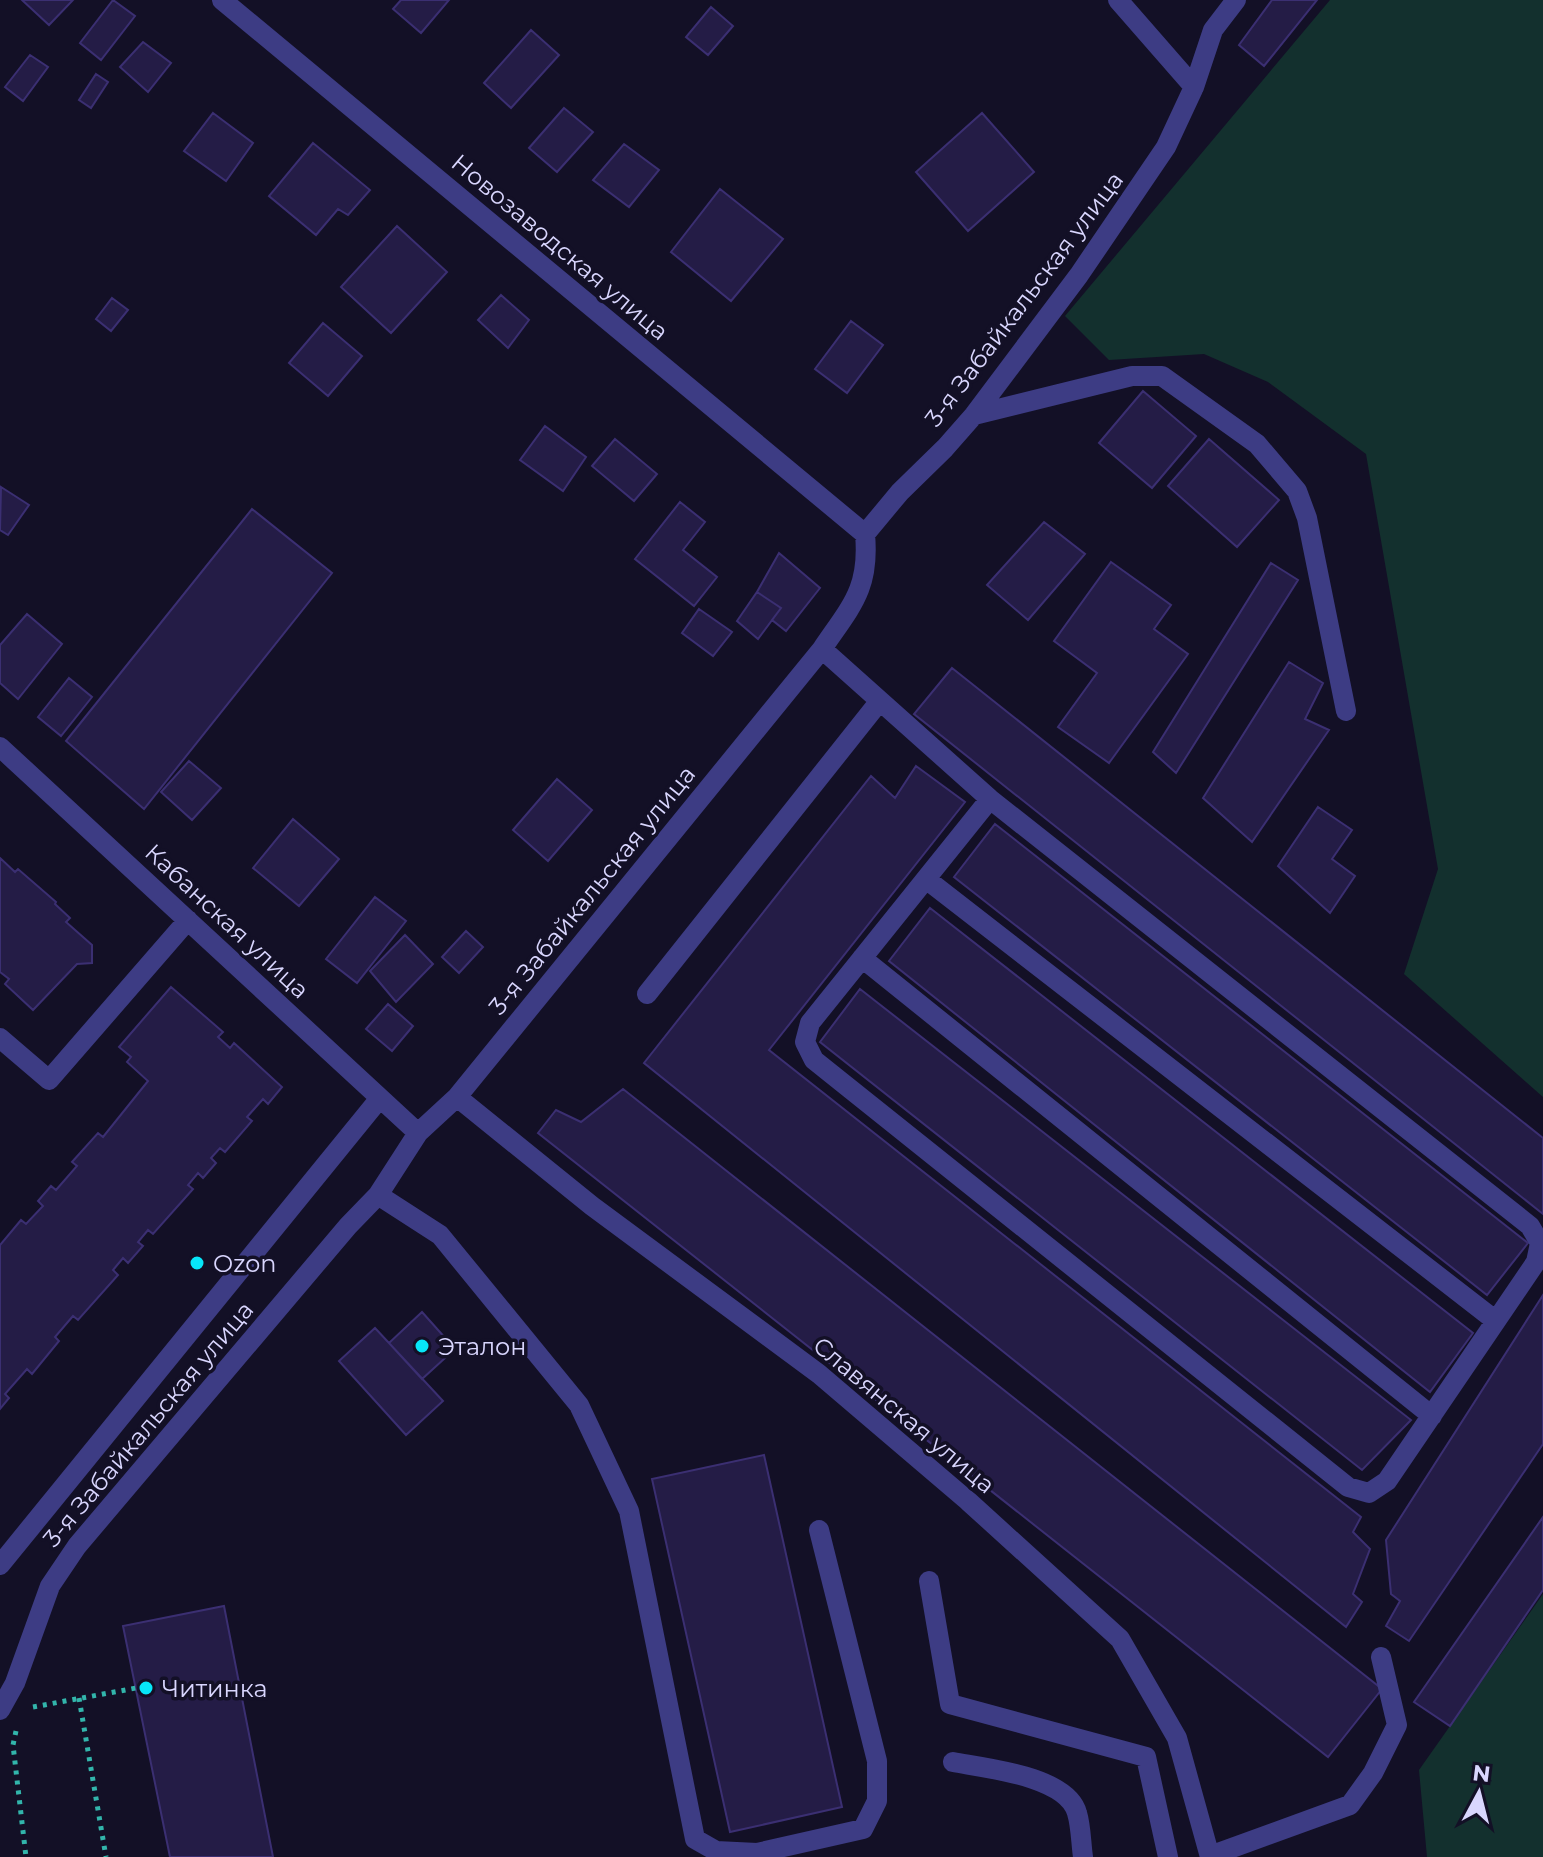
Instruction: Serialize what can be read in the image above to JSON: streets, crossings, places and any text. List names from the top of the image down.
{
  "streets": {
    "street": [
      "Новозаводская улица",
      "3-я Забайкальская улица",
      "Кабанская улица",
      "Славянская улица"
    ]
  },
  "crossings": [
    ["Новозаводская улица", "3-я Забайкальская улица"],
    ["3-я Забайкальская улица", "Кабанская улица"],
    ["3-я Забайкальская улица", "Славянская улица"]
  ],
  "places": ["Ozon", "Эталон", "Читинка"],
  "north": "top"
}
